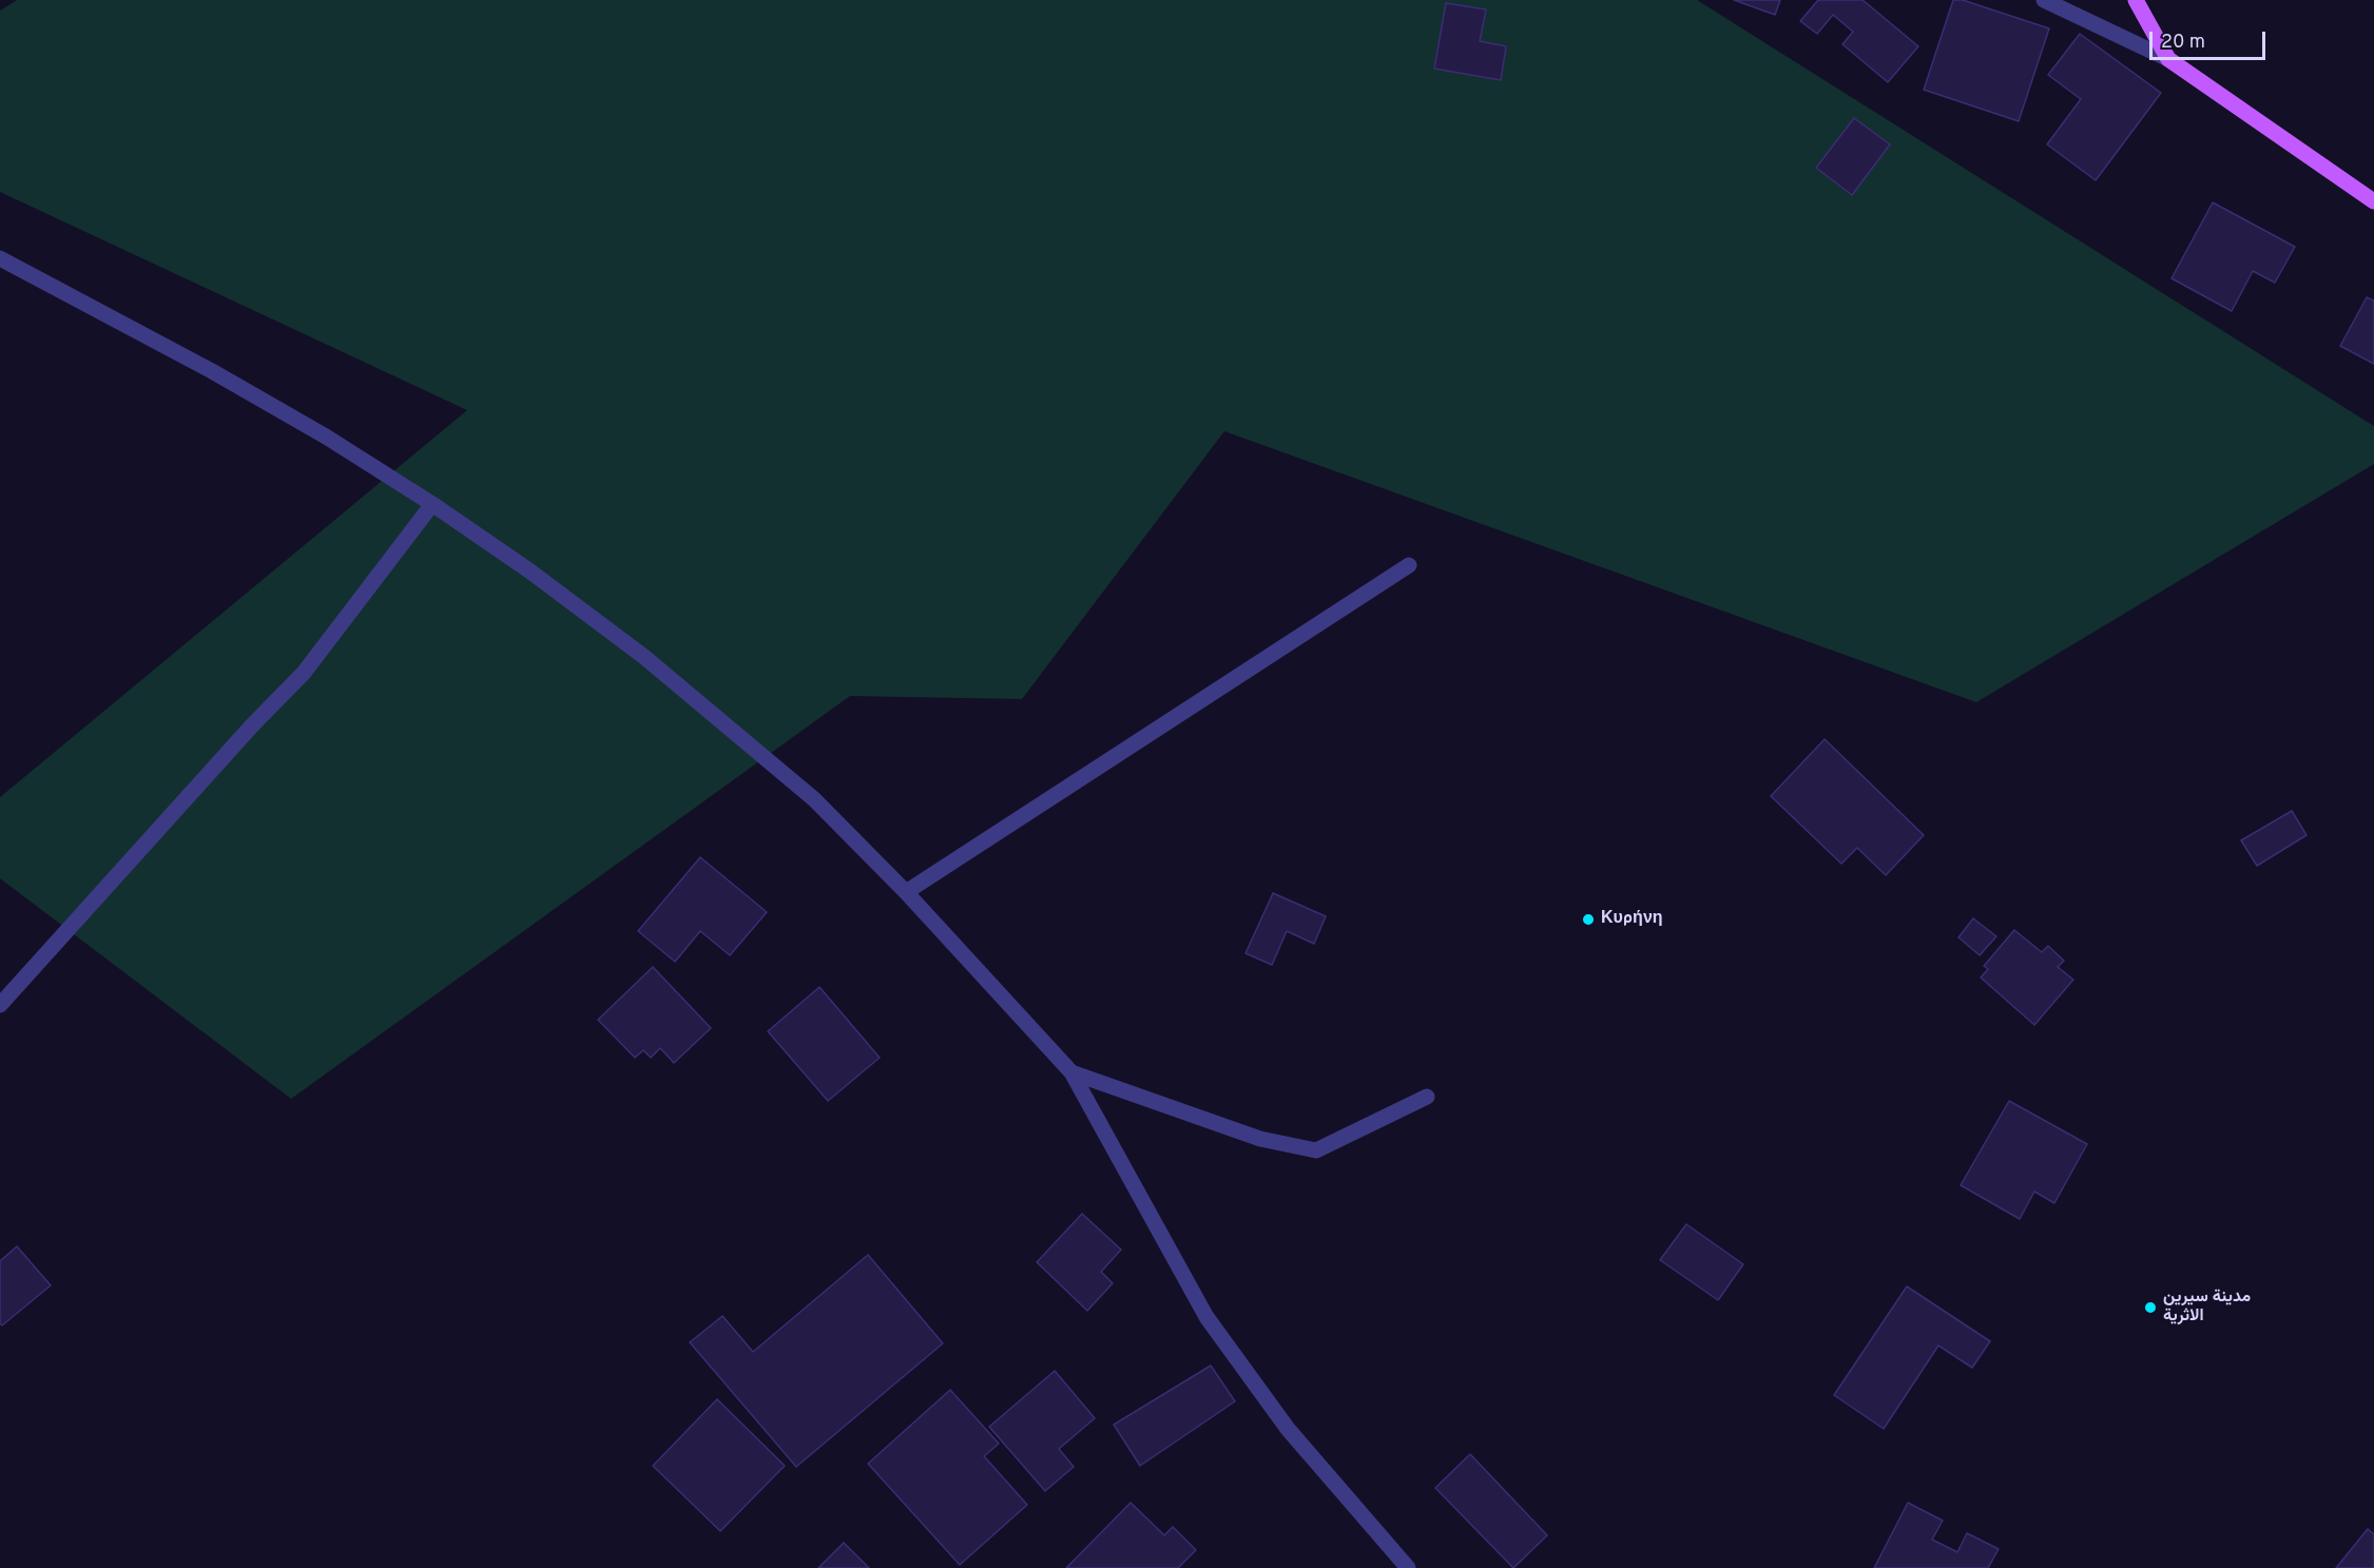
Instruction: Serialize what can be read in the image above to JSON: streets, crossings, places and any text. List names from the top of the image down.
{
  "places": ["Κυρήνη", "مدينة سيرين الاثرية"],
  "scale_bar": "20 m"
}
